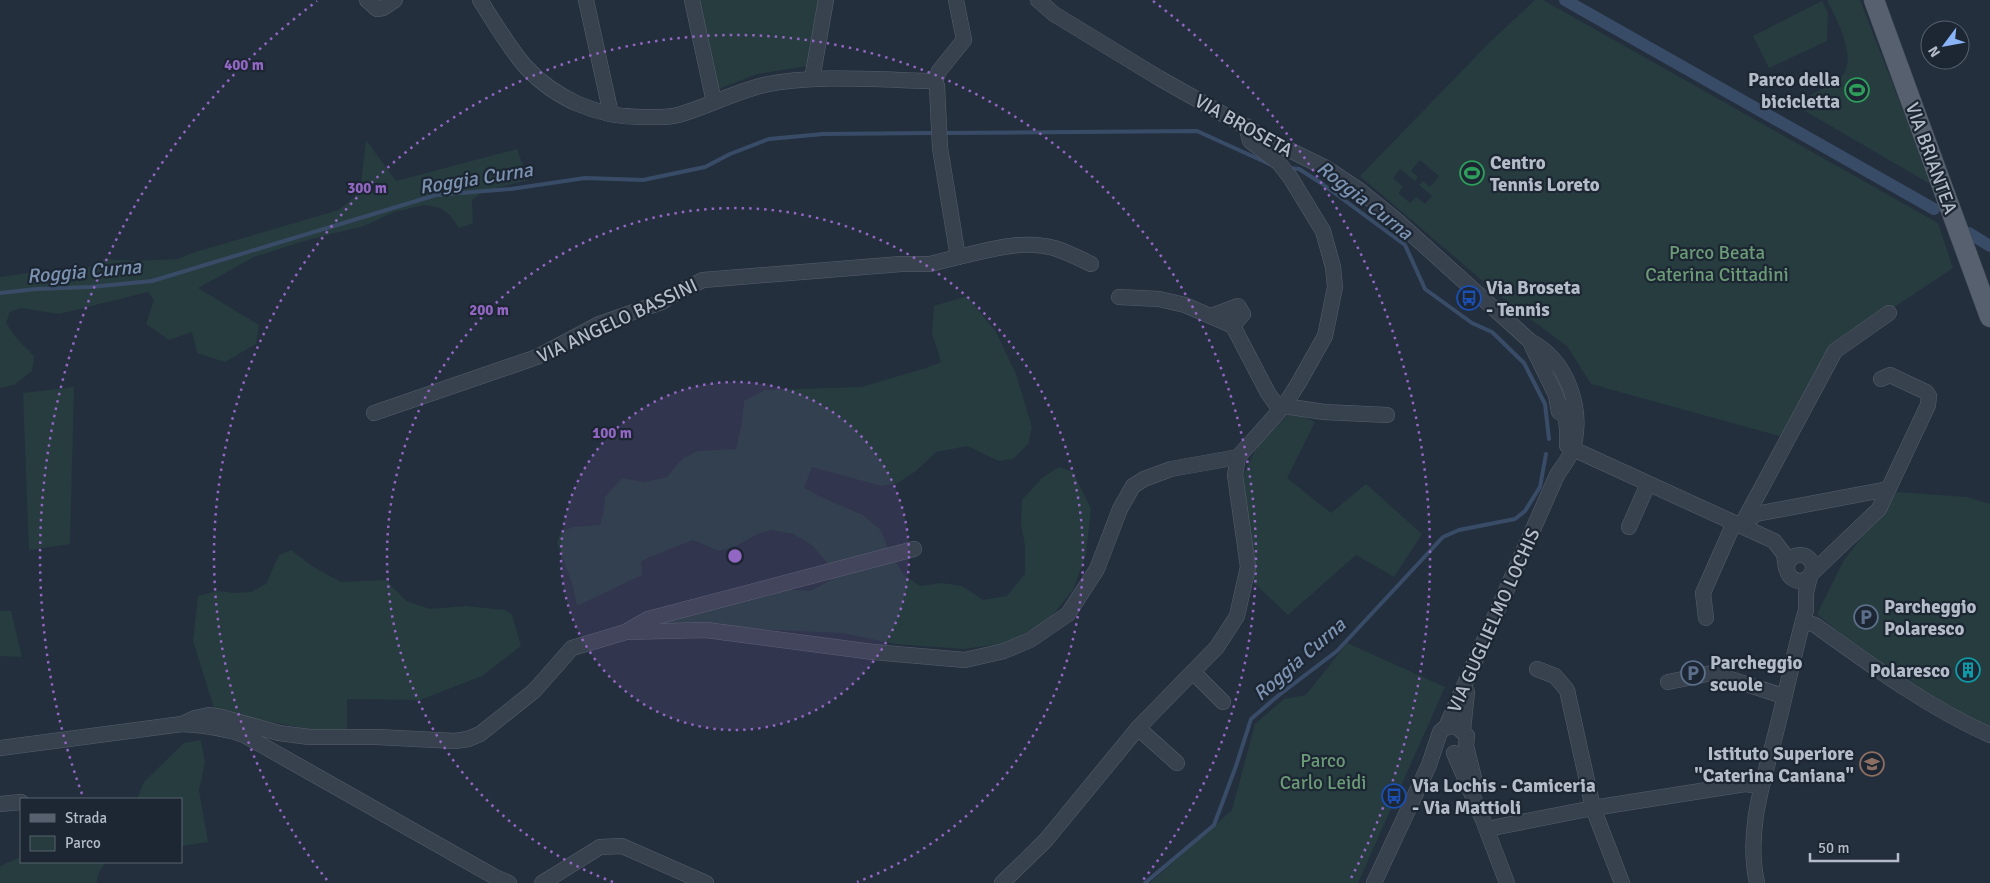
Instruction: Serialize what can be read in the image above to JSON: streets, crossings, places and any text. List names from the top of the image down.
{
  "streets": {
    "main road": ["VIA BRIANTEA"],
    "street": ["VIA BROSETA", "VIA ANGELO BASSINI", "VIA GUGLIELMO LOCHIS"]
  },
  "crossings": [
    ["VIA BROSETA", "VIA GUGLIELMO LOCHIS"]
  ],
  "water": ["Roggia Curna"],
  "parks": ["Parco Beata Caterina Cittadini", "Parco Carlo Leidi"],
  "places": {
    "sports": ["Parco della bicicletta", "Centro Tennis Loreto"],
    "bus stop": ["Via Broseta - Tennis", "Via Lochis - Camiceria - Via Mattioli"],
    "parking": ["Parcheggio Polaresco", "Parcheggio scuole"],
    "building": ["Polaresco"],
    "school or university": ["Istituto Superiore \"Caterina Caniana\""]
  },
  "legend": ["Strada", "Parco"],
  "scale_bar": "50 m",
  "north": "bottom left",
  "rings": [
    "400 m",
    "300 m",
    "200 m",
    "100 m"
  ]
}
